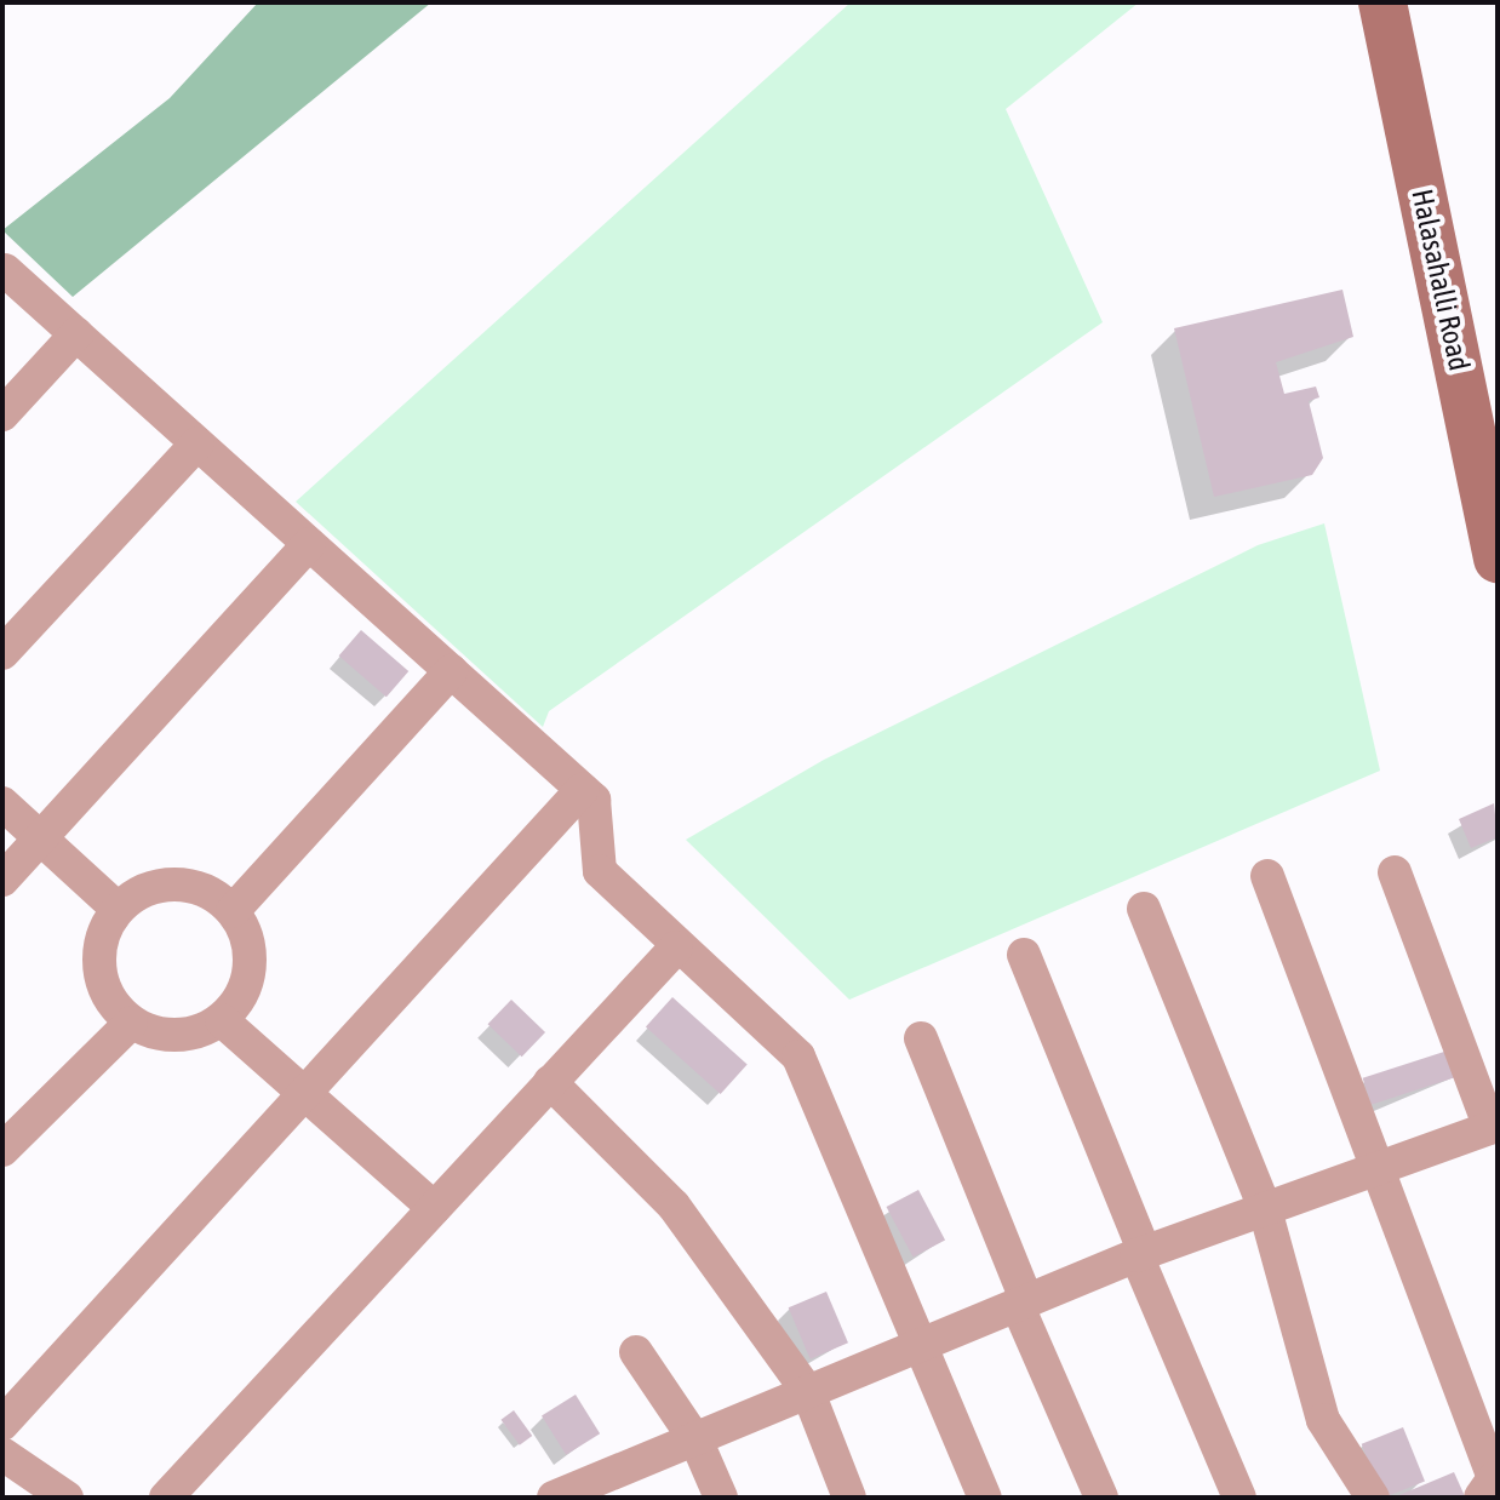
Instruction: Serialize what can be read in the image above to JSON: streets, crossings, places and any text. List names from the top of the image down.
{
  "streets": {
    "main road": ["Halasahalli Road"]
  }
}
